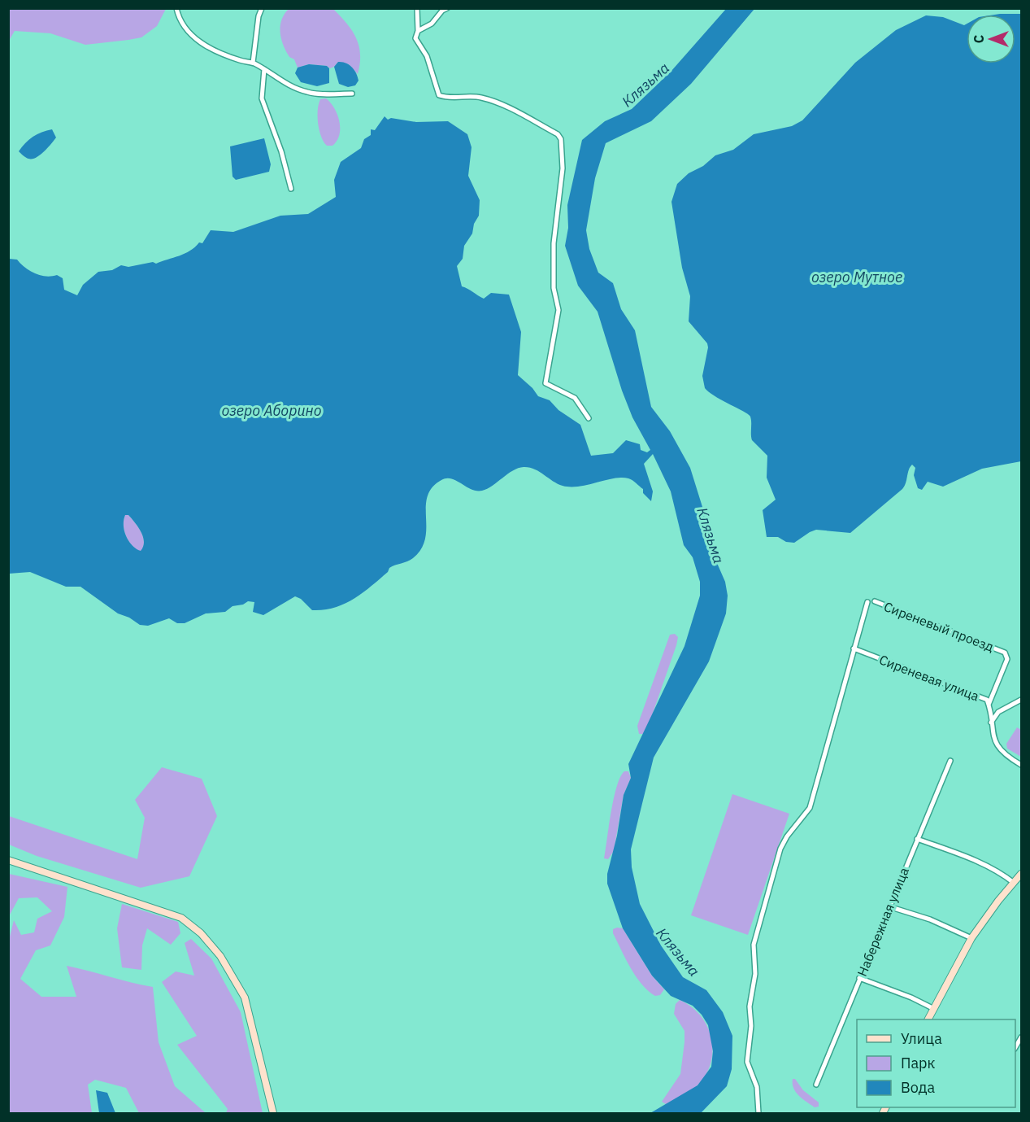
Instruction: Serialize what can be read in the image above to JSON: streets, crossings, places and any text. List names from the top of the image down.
{
  "streets": {
    "street": ["Сиреневый проезд", "Сиреневая улица", "Набережная улица"]
  },
  "crossings": [
    ["Сиреневый проезд", "Сиреневая улица"]
  ],
  "water": ["Клязьма", "озеро Мутное", "озеро Аборино"],
  "legend": ["Улица", "Парк", "Вода"],
  "north": "left"
}
